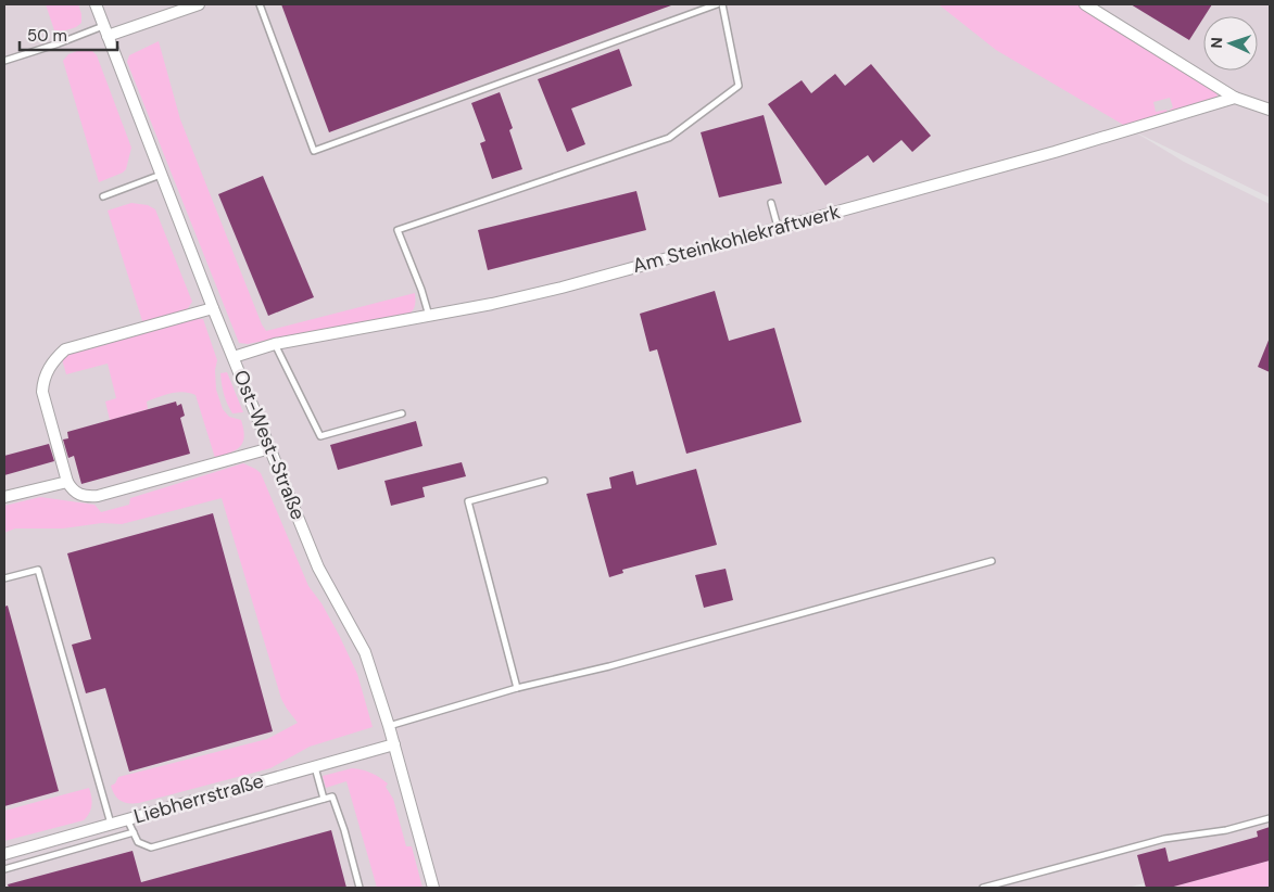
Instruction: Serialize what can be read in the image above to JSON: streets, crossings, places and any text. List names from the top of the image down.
{
  "streets": {
    "street": ["Am Steinkohlekraftwerk", "Ost-West-Straße", "Liebherrstraße"]
  },
  "crossings": [
    ["Am Steinkohlekraftwerk", "Ost-West-Straße"],
    ["Ost-West-Straße", "Liebherrstraße"]
  ],
  "scale_bar": "50 m",
  "north": "left"
}
